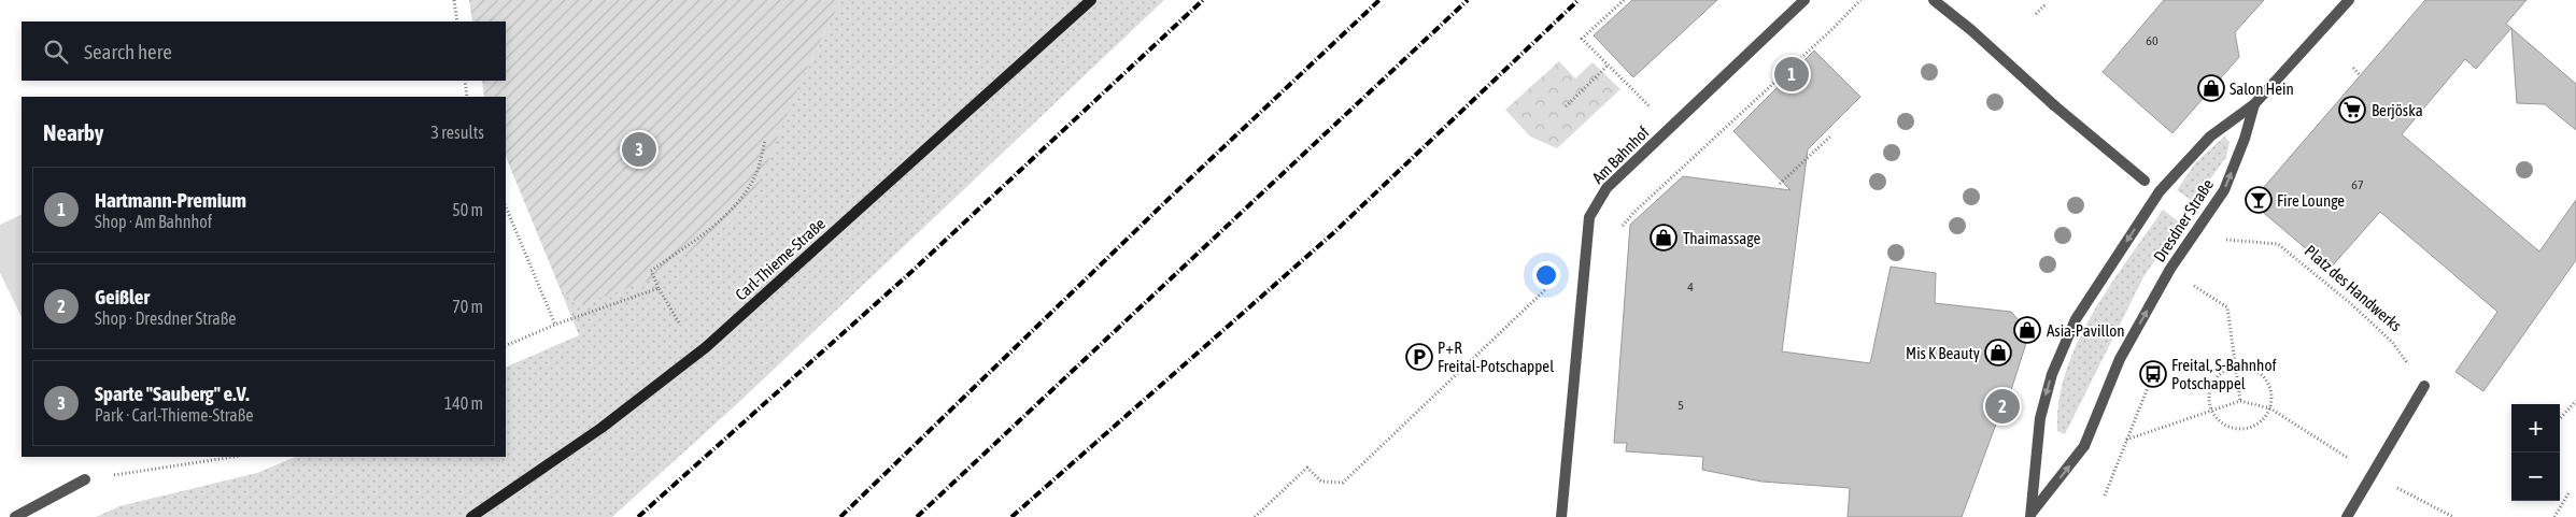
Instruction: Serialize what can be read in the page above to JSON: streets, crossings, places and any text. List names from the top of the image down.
{
  "streets": {
    "main road": ["Carl-Thieme-Straße"],
    "street": ["Am Bahnhof", "Dresdner Straße"],
    "path": ["Platz des Handwerks"]
  },
  "places": {
    "shop": [
      "Salon Hein",
      "Thaimassage",
      "Asia-Pavillon",
      "Mis K Beauty"
    ],
    "supermarket": ["Berjöska"],
    "bar": ["Fire Lounge"],
    "parking": ["P+R Freital-Potschappel"],
    "bus stop": ["Freital, S-Bahnhof Potschappel"]
  },
  "house_numbers": [
    "60",
    "67",
    "4",
    "5"
  ],
  "page": {
    "search": "Search here",
    "pins": ["1", "3", "2"],
    "heading": ["Nearby", "3 results"],
    "list": [
      {
        "mark": "1",
        "name": "Hartmann-Premium",
        "note": "Shop · Am Bahnhof",
        "value": "50 m"
      },
      {
        "mark": "2",
        "name": "Geißler",
        "note": "Shop · Dresdner Straße",
        "value": "70 m"
      },
      {
        "mark": "3",
        "name": "Sparte \"Sauberg\" e.V.",
        "note": "Park · Carl-Thieme-Straße",
        "value": "140 m"
      }
    ],
    "map_buttons": ["+", "−"]
  }
}
